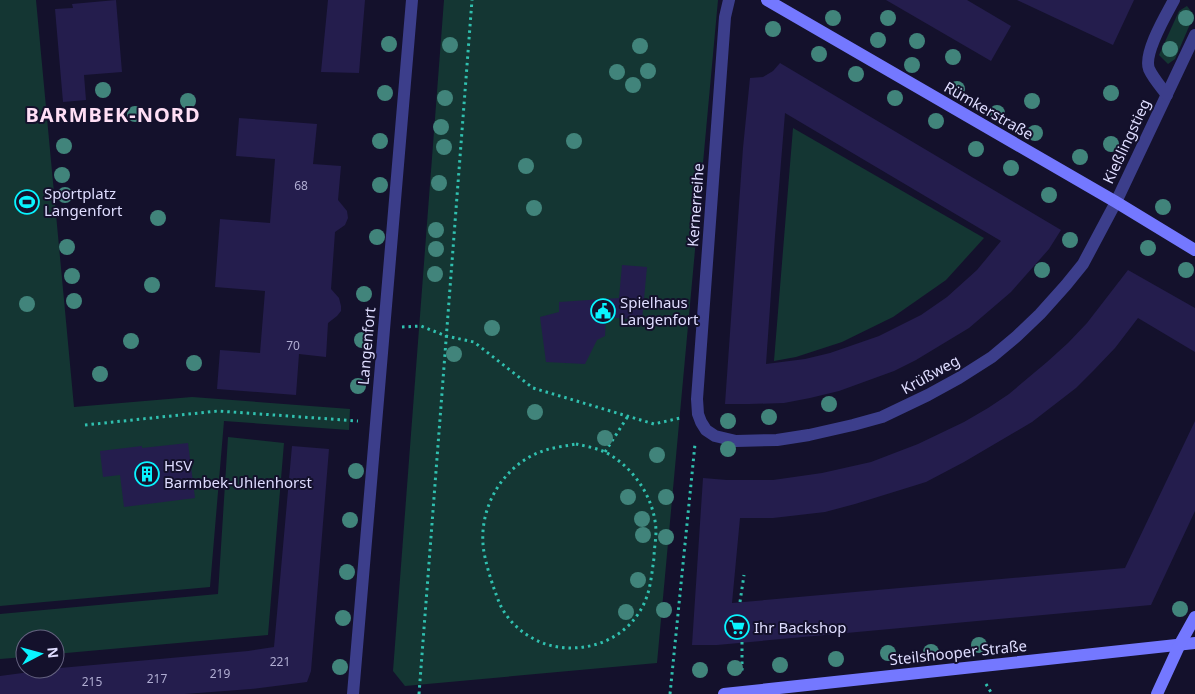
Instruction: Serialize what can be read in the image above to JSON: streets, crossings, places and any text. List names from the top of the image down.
{
  "streets": {
    "street": [
      "Rümkerstraße",
      "Kießlingstieg",
      "Kernerreihe",
      "Langenfort",
      "Krüßweg",
      "Steilshooper Straße"
    ]
  },
  "crossings": [
    ["Rümkerstraße", "Kießlingstieg"],
    ["Rümkerstraße", "Krüßweg"],
    ["Kießlingstieg", "Krüßweg"],
    ["Kernerreihe", "Krüßweg"]
  ],
  "districts": ["BARMBEK-NORD"],
  "places": {
    "sports": ["Sportplatz Langenfort"],
    "public building": ["Spielhaus Langenfort"],
    "building": ["HSV Barmbek-Uhlenhorst"],
    "supermarket": ["Ihr Backshop"]
  },
  "house_numbers": [
    "68",
    "70",
    "221",
    "219",
    "217",
    "215"
  ],
  "north": "right"
}
